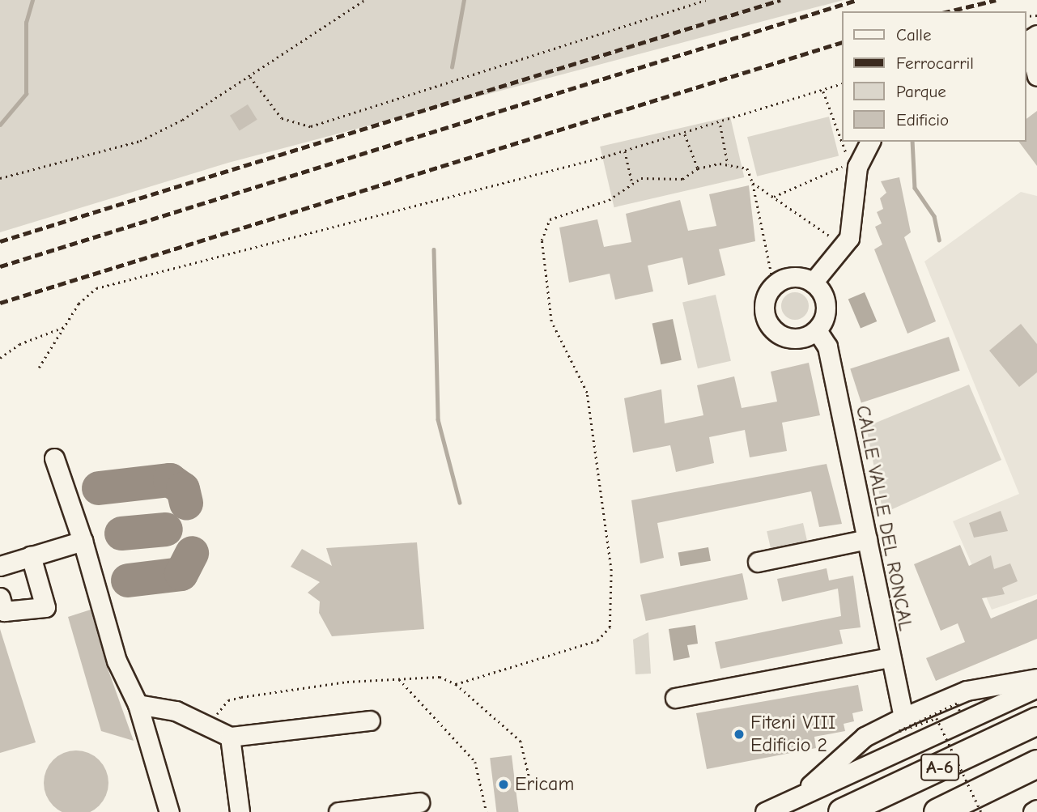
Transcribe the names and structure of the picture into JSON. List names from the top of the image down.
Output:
{
  "streets": {
    "highway": ["A-6"],
    "street": ["CALLE VALLE DEL RONCAL"]
  },
  "places": ["Fiteni VIII Edificio 2", "Ericam"],
  "legend": [
    "Calle",
    "Ferrocarril",
    "Parque",
    "Edificio"
  ]
}
